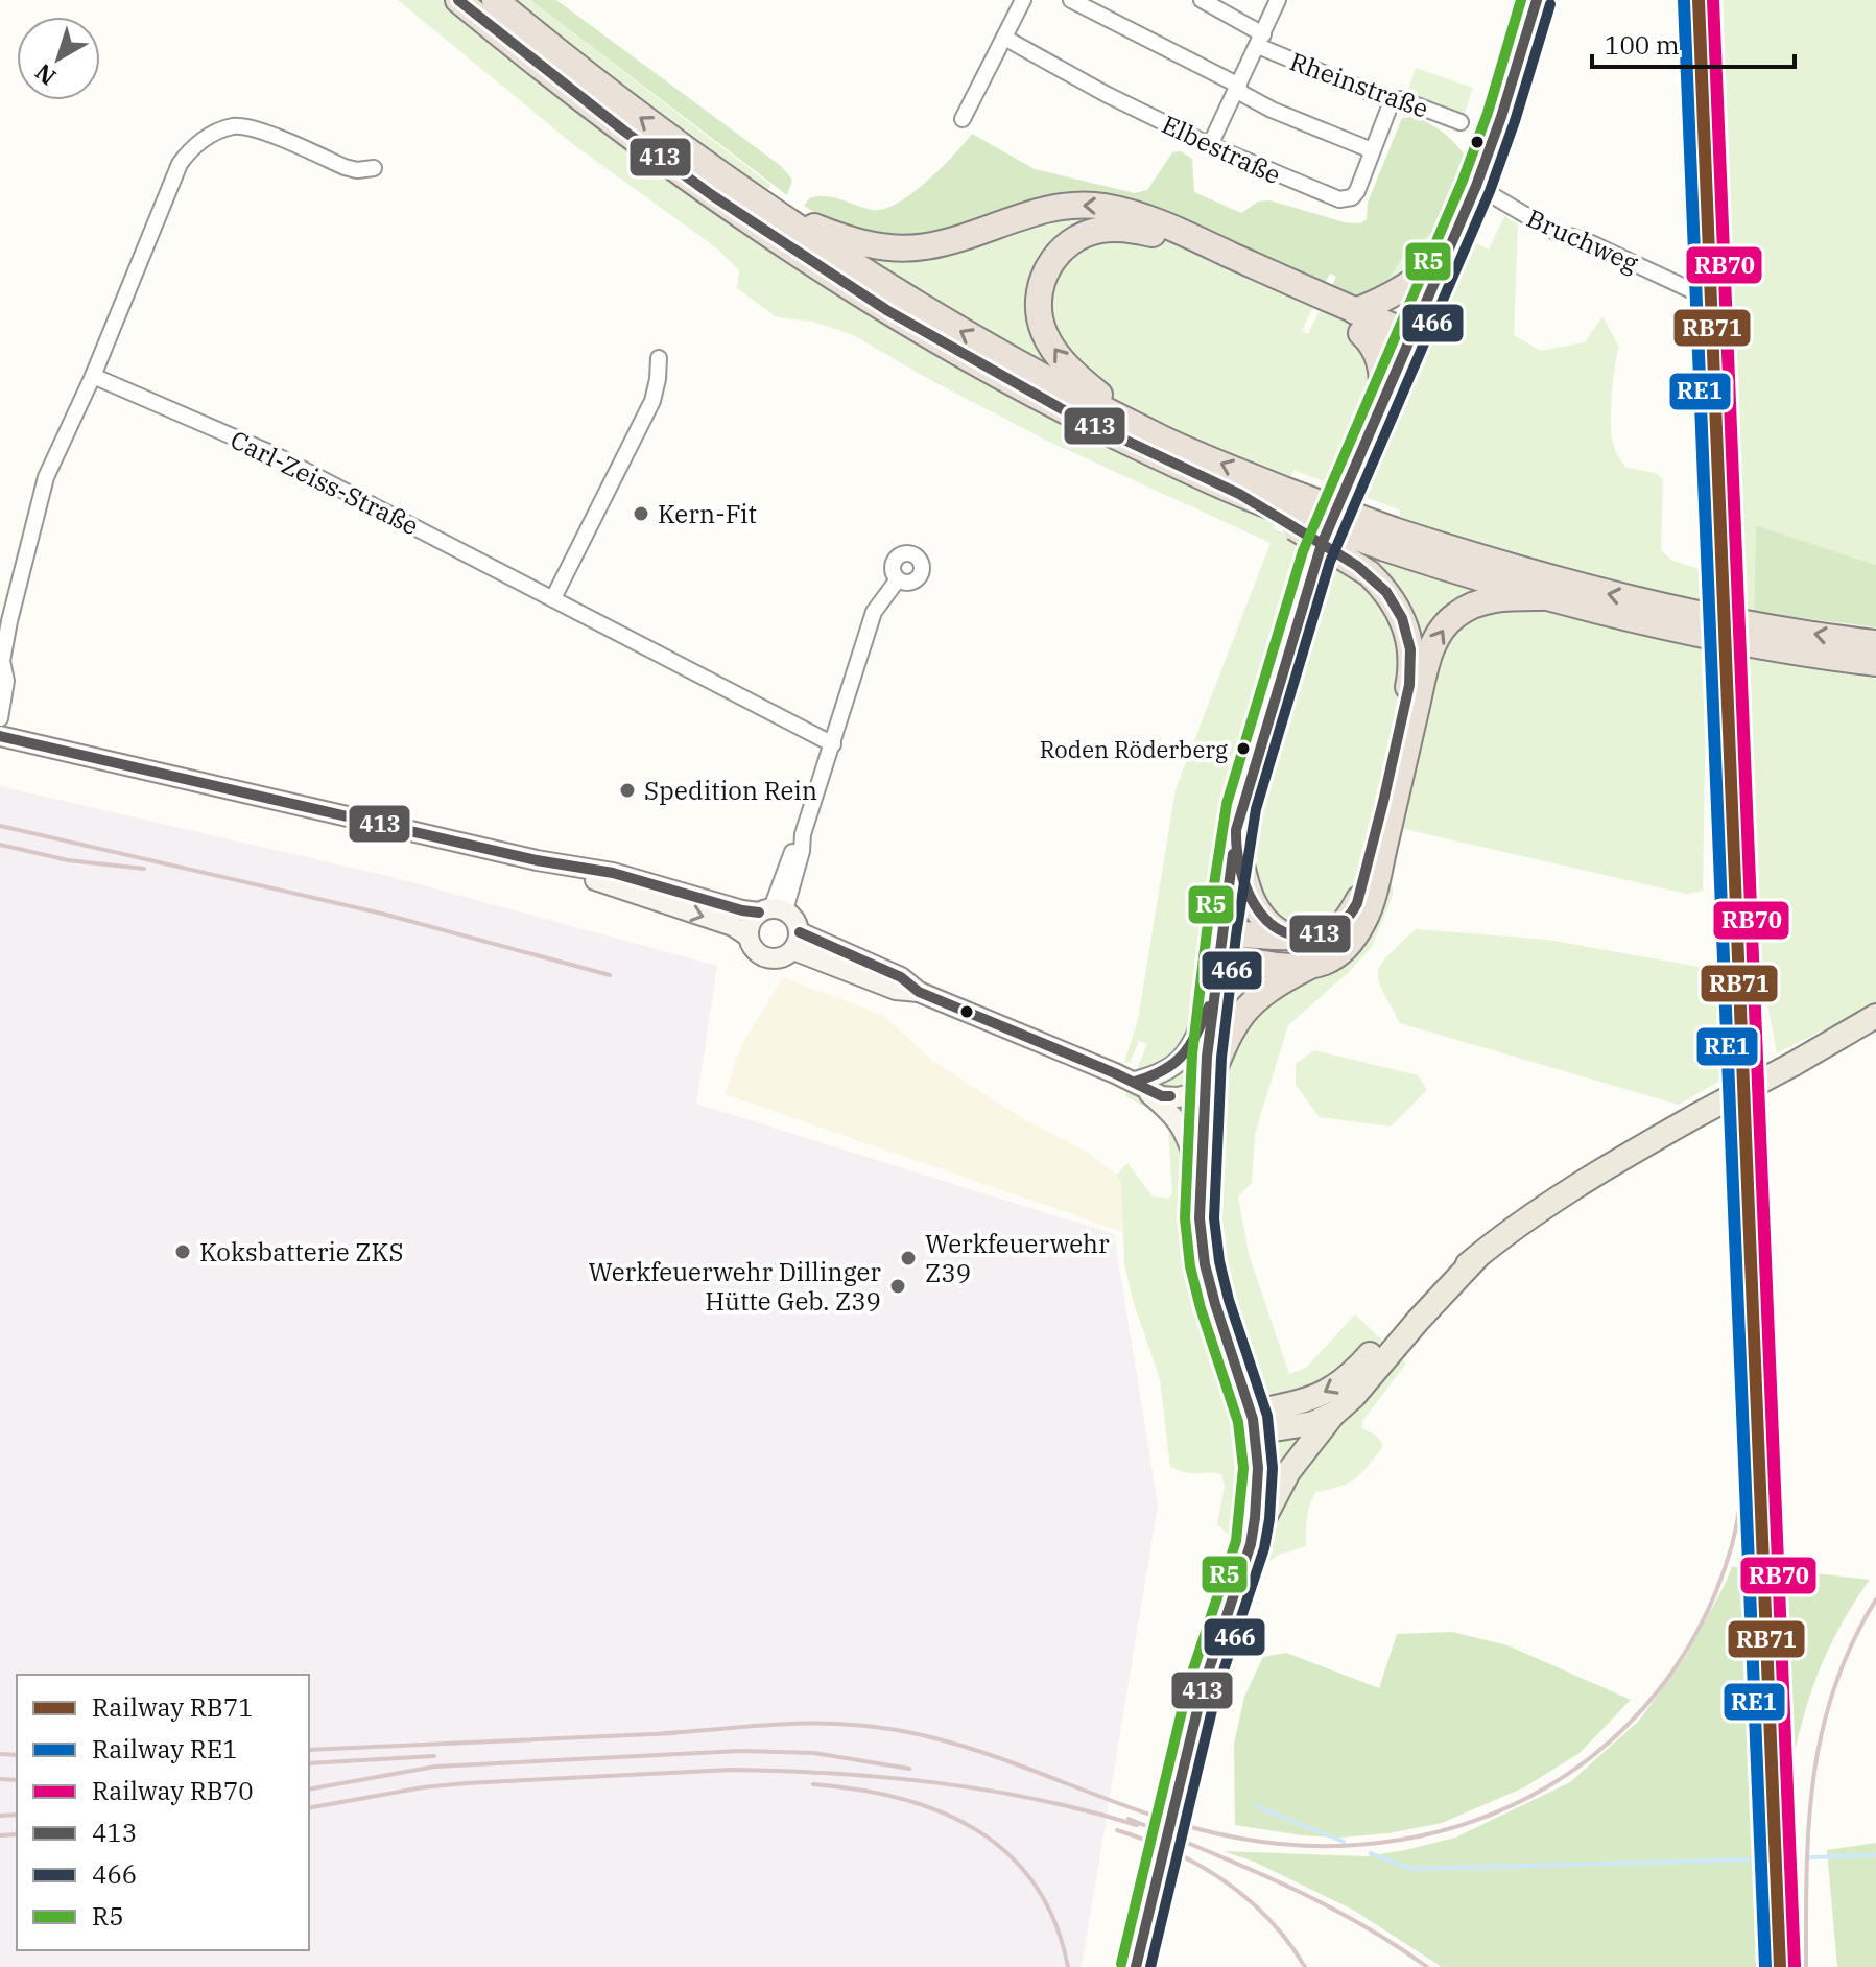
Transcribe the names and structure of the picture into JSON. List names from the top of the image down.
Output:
{
  "streets": {
    "street": [
      "Rheinstraße",
      "Elbestraße",
      "Bruchweg",
      "Carl-Zeiss-Straße"
    ]
  },
  "crossings": [
    ["Rheinstraße", "Elbestraße"]
  ],
  "places": [
    "Kern-Fit",
    "Roden Röderberg",
    "Spedition Rein",
    "Koksbatterie ZKS",
    "Werkfeuerwehr Z39",
    "Werkfeuerwehr Dillinger Hütte Geb. Z39"
  ],
  "lines": [
    "rail line RB71",
    "rail line RB70",
    "transit line 413",
    "transit line R5",
    "rail line RE1",
    "transit line 466"
  ],
  "legend": [
    "Railway RB71",
    "Railway RE1",
    "Railway RB70",
    "413",
    "466",
    "R5"
  ],
  "scale_bar": "100 m",
  "north": "bottom left"
}
